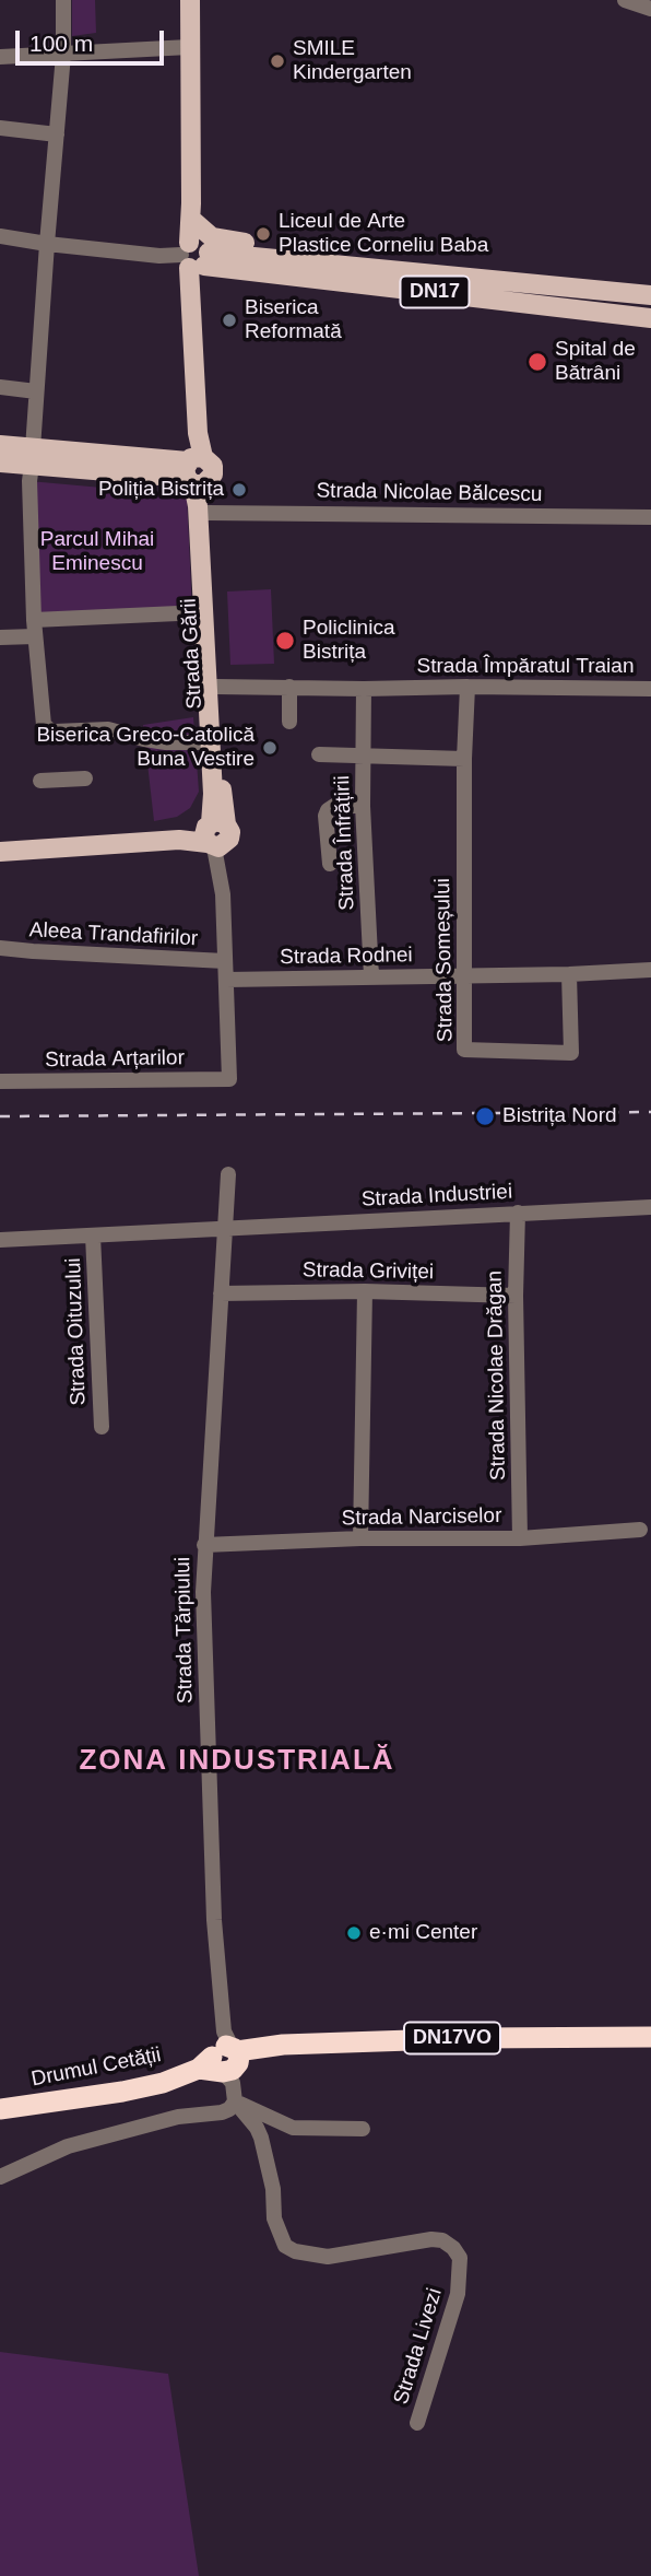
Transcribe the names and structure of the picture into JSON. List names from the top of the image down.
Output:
{
  "streets": {
    "highway": ["DN17VO", "Drumul Cetății"],
    "main road": ["DN17", "Strada Gării"],
    "street": [
      "Strada Nicolae Bălcescu",
      "Strada Împăratul Traian",
      "Strada Înfrățirii",
      "Aleea Trandafirilor",
      "Strada Rodnei",
      "Strada Someșului",
      "Strada Arțarilor",
      "Strada Industriei",
      "Strada Griviței",
      "Strada Oituzului",
      "Strada Nicolae Drăgan",
      "Strada Narciselor",
      "Strada Tărpiului",
      "Strada Livezi"
    ]
  },
  "crossings": [
    ["DN17", "Strada Gării"],
    ["Strada Nicolae Bălcescu", "Strada Gării"],
    ["Strada Gării", "Strada Împăratul Traian"],
    ["Strada Gării", "Aleea Trandafirilor"],
    ["Strada Gării", "Strada Rodnei"],
    ["Strada Gării", "Strada Arțarilor"],
    ["Strada Împăratul Traian", "Strada Înfrățirii"],
    ["Strada Împăratul Traian", "Strada Someșului"],
    ["Strada Înfrățirii", "Strada Rodnei"],
    ["Strada Înfrățirii", "Strada Someșului"],
    ["Strada Rodnei", "Strada Someșului"],
    ["Strada Industriei", "Strada Oituzului"],
    ["Strada Industriei", "Strada Nicolae Drăgan"],
    ["Strada Industriei", "Strada Tărpiului"],
    ["Strada Griviței", "Strada Nicolae Drăgan"],
    ["Strada Griviței", "Strada Tărpiului"],
    ["Strada Nicolae Drăgan", "Strada Narciselor"],
    ["Strada Narciselor", "Strada Tărpiului"],
    ["Strada Tărpiului", "Drumul Cetății"],
    ["Strada Tărpiului", "Strada Livezi"],
    ["Drumul Cetății", "Strada Livezi"]
  ],
  "districts": ["ZONA INDUSTRIALĂ"],
  "parks": ["Parcul Mihai Eminescu"],
  "places": [
    "SMILE Kindergarten",
    "Liceul de Arte Plastice Corneliu Baba",
    "Biserica Reformată",
    "Spital de Bătrâni",
    "Poliția Bistrița",
    "Policlinica Bistrița",
    "Biserica Greco-Catolică Buna Vestire",
    "Bistrița Nord",
    "e·mi Center"
  ],
  "scale_bar": "100 m"
}
